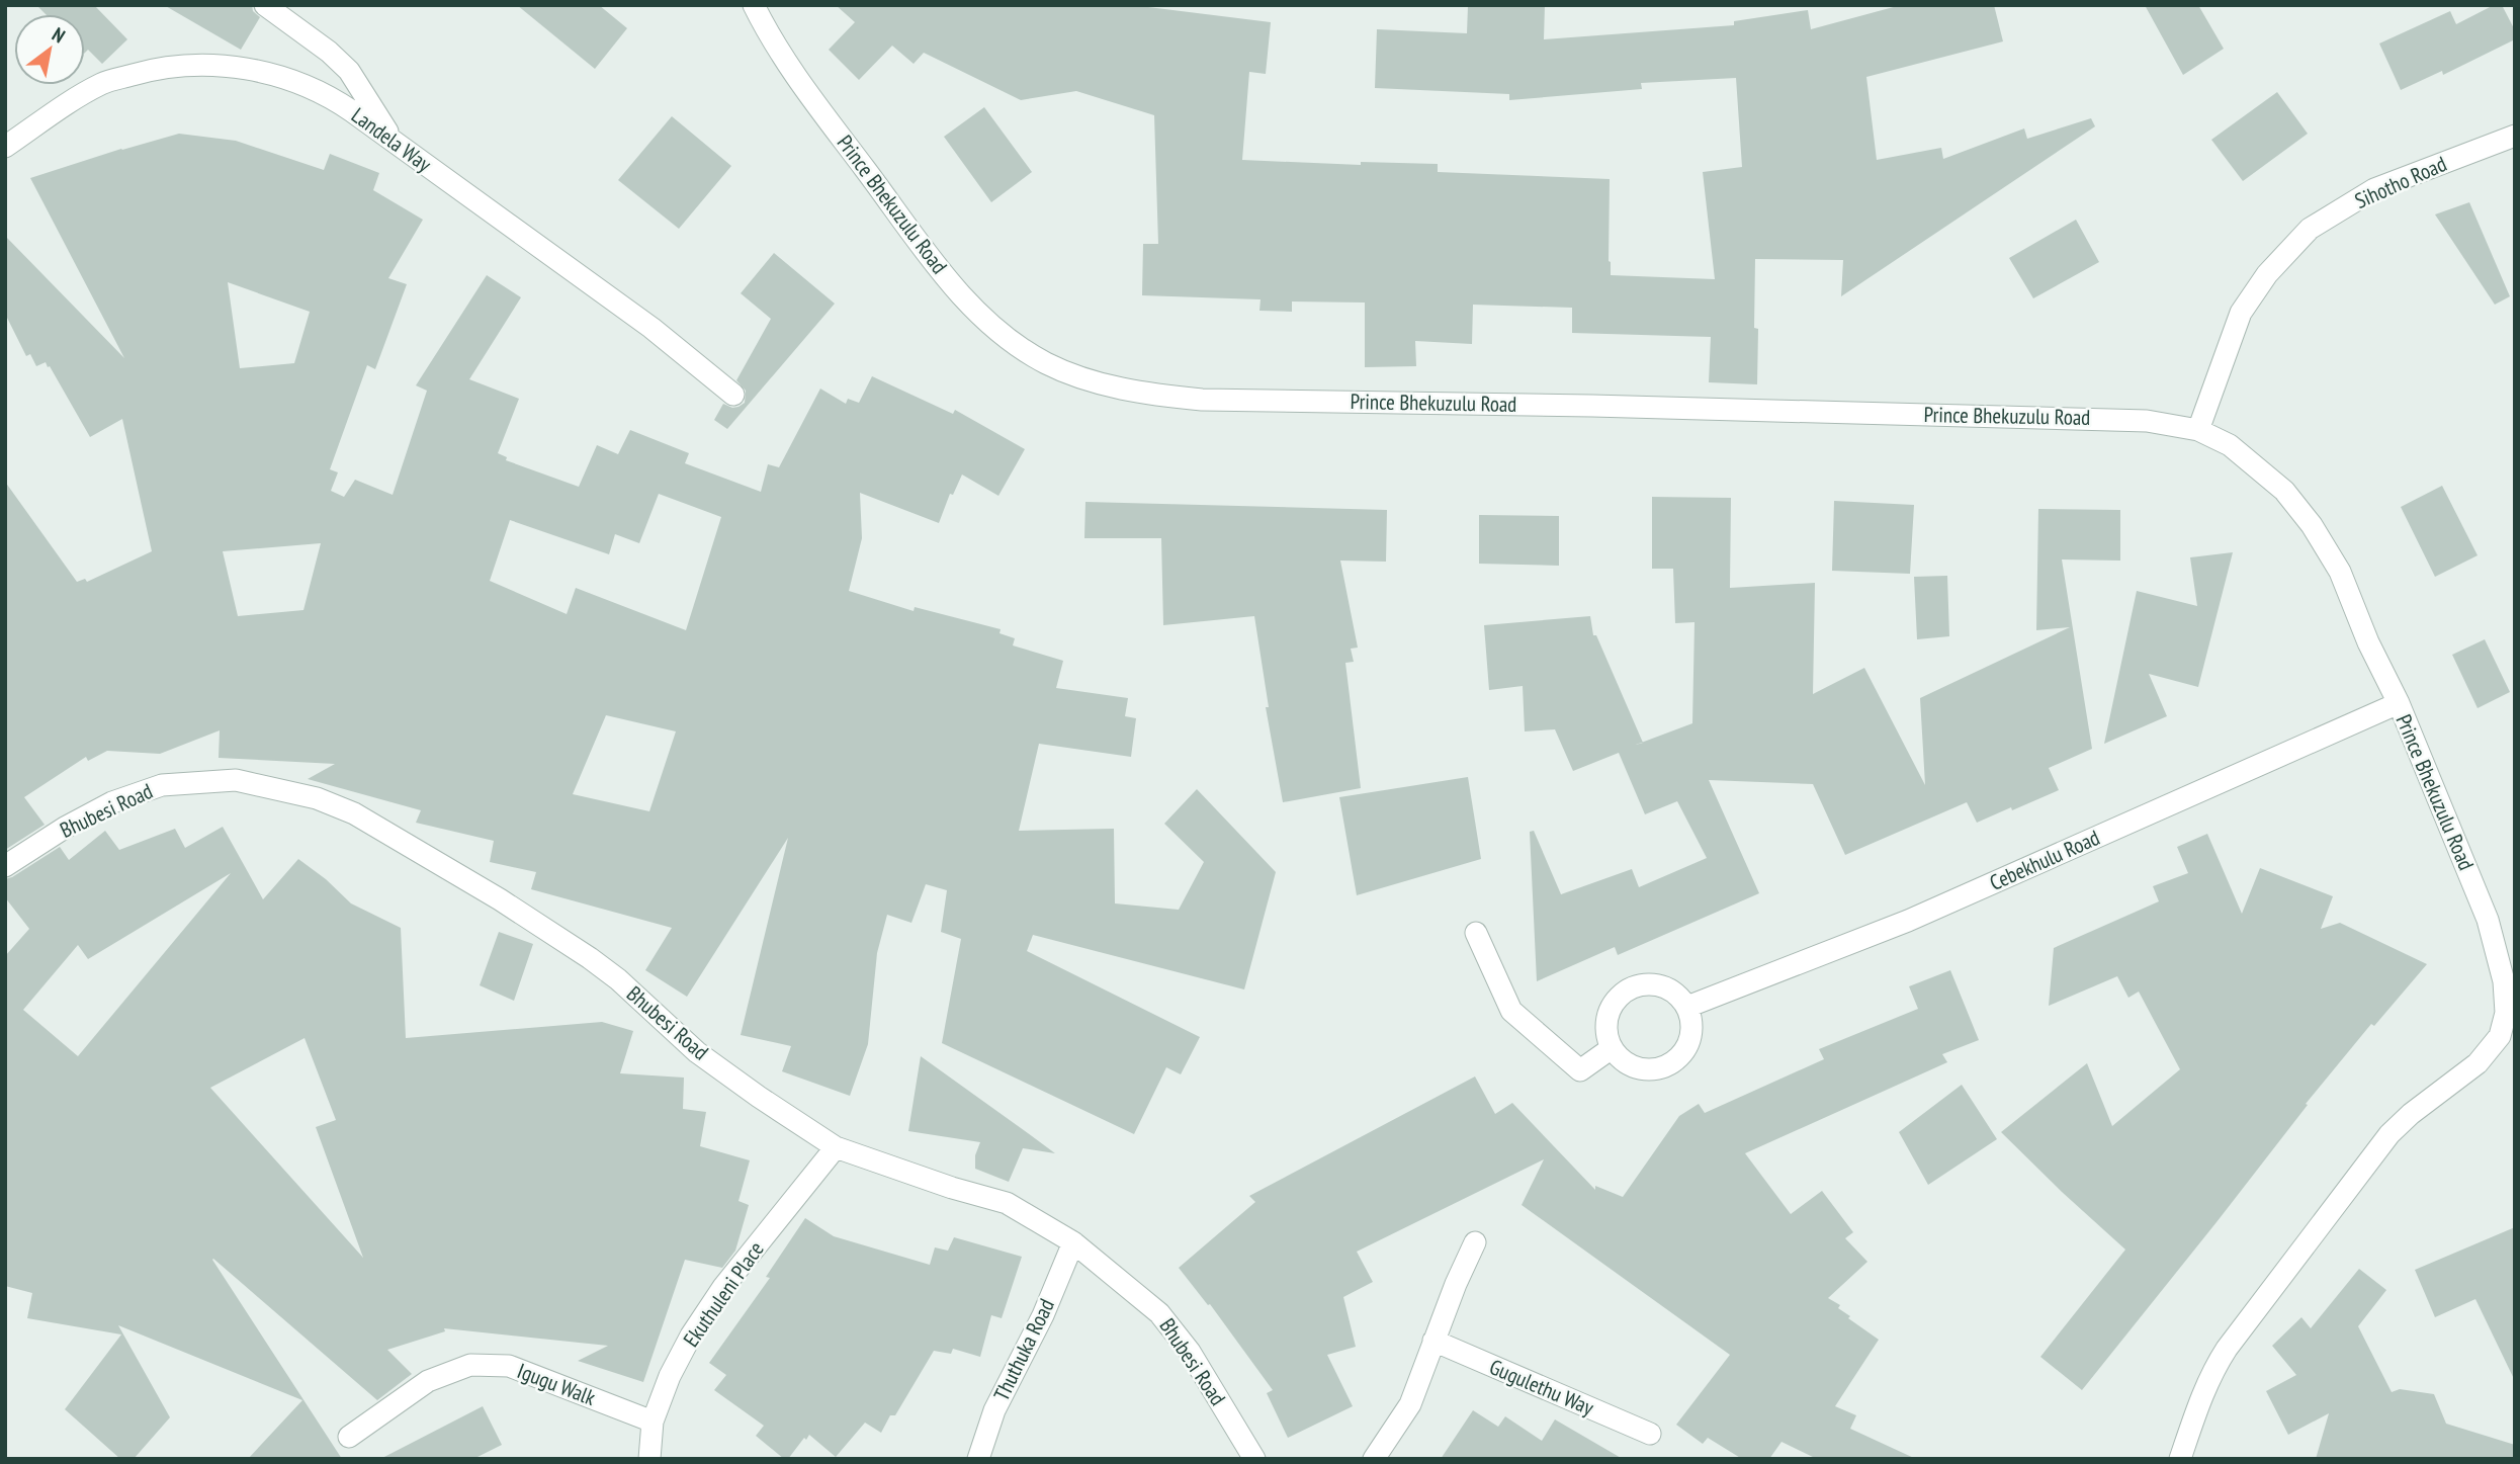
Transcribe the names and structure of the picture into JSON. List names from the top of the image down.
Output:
{
  "streets": {
    "street": [
      "Landela Way",
      "Sihotho Road",
      "Prince Bhekuzulu Road",
      "Bhubesi Road",
      "Cebekhulu Road",
      "Ekuthuleni Place",
      "Thuthuka Road",
      "Igugu Walk",
      "Gugulethu Way"
    ]
  },
  "crossings": [
    ["Sihotho Road", "Prince Bhekuzulu Road"],
    ["Prince Bhekuzulu Road", "Cebekhulu Road"],
    ["Bhubesi Road", "Ekuthuleni Place"],
    ["Bhubesi Road", "Thuthuka Road"],
    ["Ekuthuleni Place", "Igugu Walk"]
  ],
  "north": "top right"
}
